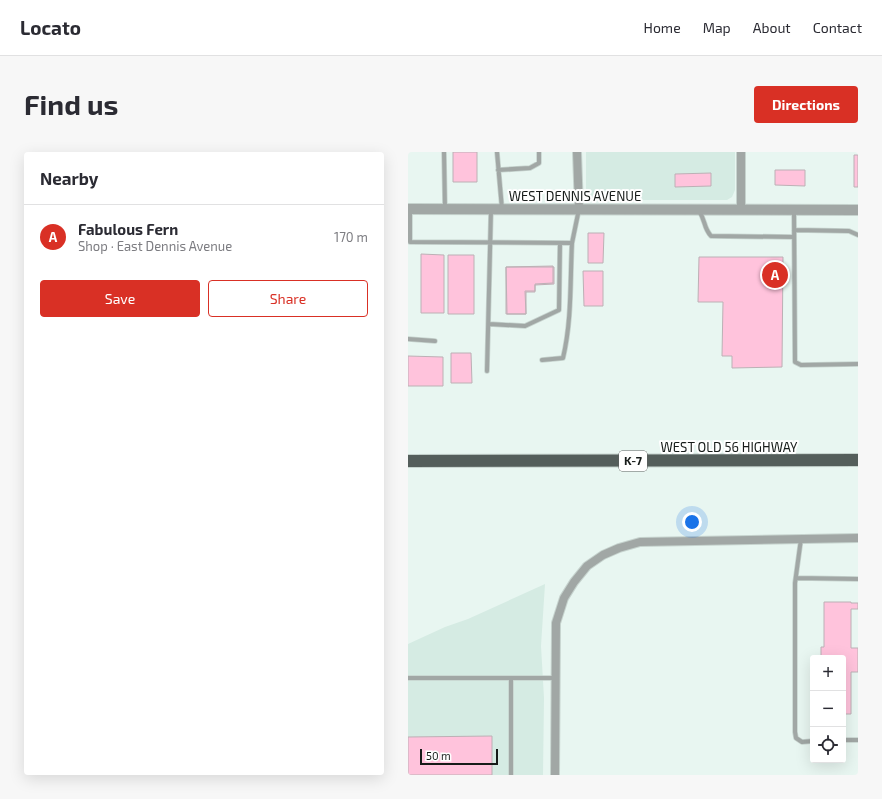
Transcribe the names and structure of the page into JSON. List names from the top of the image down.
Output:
{
  "streets": {
    "highway": ["WEST OLD 56 HIGHWAY", "K-7"],
    "street": ["WEST DENNIS AVENUE"]
  },
  "scale_bar": "50 m",
  "page": {
    "header": "Locato",
    "nav": [
      "Home",
      "Map",
      "About",
      "Contact"
    ],
    "buttons": [
      "Directions",
      ["Save", "Share"]
    ],
    "title": "Find us",
    "heading": "Nearby",
    "list": [
      {
        "mark": "A",
        "name": "Fabulous Fern",
        "note": "Shop · East Dennis Avenue",
        "value": "170 m"
      }
    ],
    "pins": "A",
    "map_buttons": ["+", "−"],
    "scale": "50 m"
  }
}
